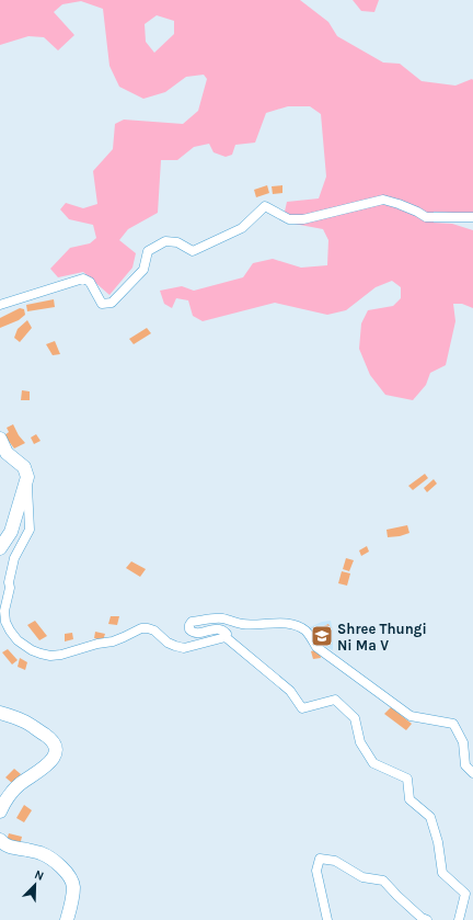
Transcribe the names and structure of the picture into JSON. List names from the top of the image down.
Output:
{
  "places": {
    "school or university": ["Shree Thungi Ni Ma V"]
  },
  "north": "top right"
}
